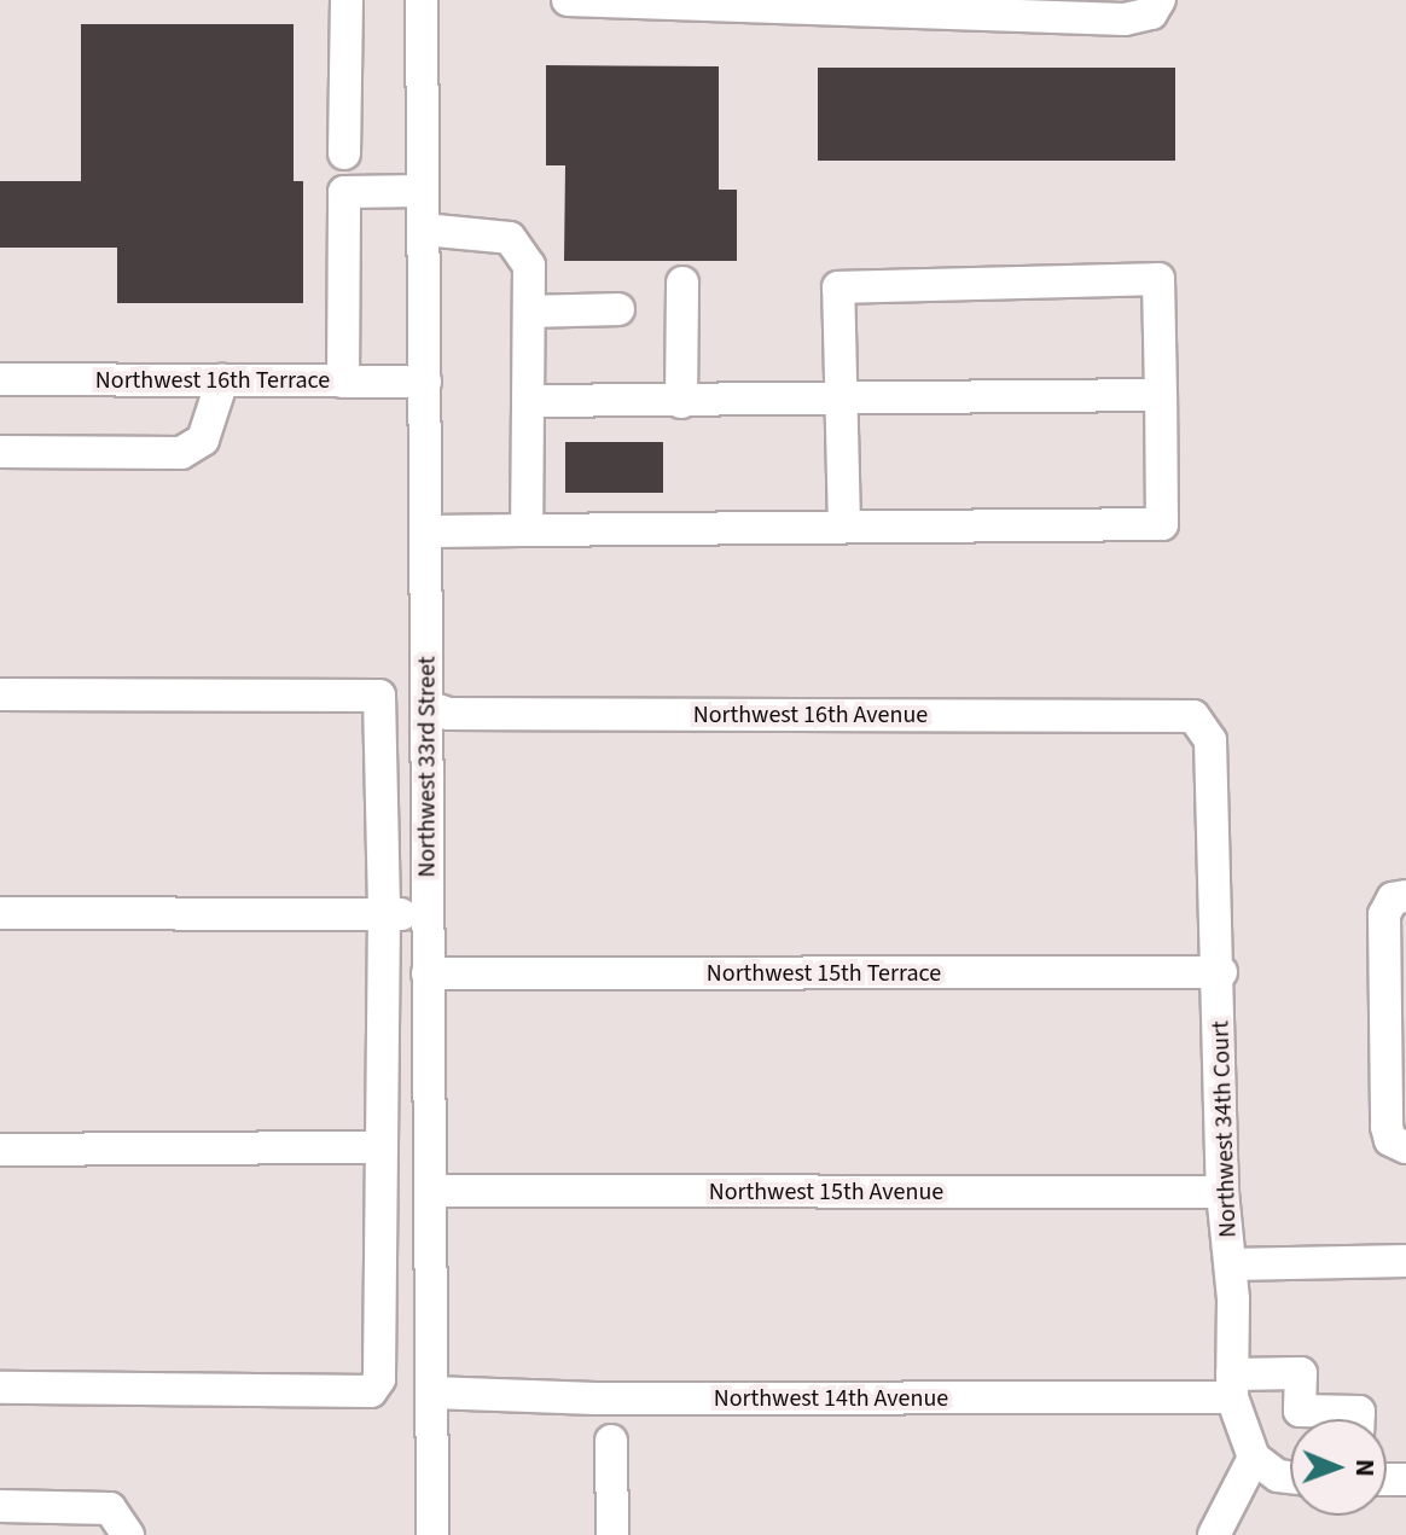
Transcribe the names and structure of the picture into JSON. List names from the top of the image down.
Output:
{
  "streets": {
    "street": [
      "Northwest 16th Terrace",
      "Northwest 16th Avenue",
      "Northwest 33rd Street",
      "Northwest 15th Terrace",
      "Northwest 34th Court",
      "Northwest 15th Avenue",
      "Northwest 14th Avenue"
    ]
  },
  "crossings": [
    ["Northwest 16th Terrace", "Northwest 33rd Street"],
    ["Northwest 16th Avenue", "Northwest 33rd Street"],
    ["Northwest 16th Avenue", "Northwest 34th Court"],
    ["Northwest 33rd Street", "Northwest 15th Terrace"],
    ["Northwest 33rd Street", "Northwest 15th Avenue"],
    ["Northwest 33rd Street", "Northwest 14th Avenue"],
    ["Northwest 15th Terrace", "Northwest 34th Court"],
    ["Northwest 34th Court", "Northwest 15th Avenue"],
    ["Northwest 34th Court", "Northwest 14th Avenue"]
  ],
  "north": "right"
}
